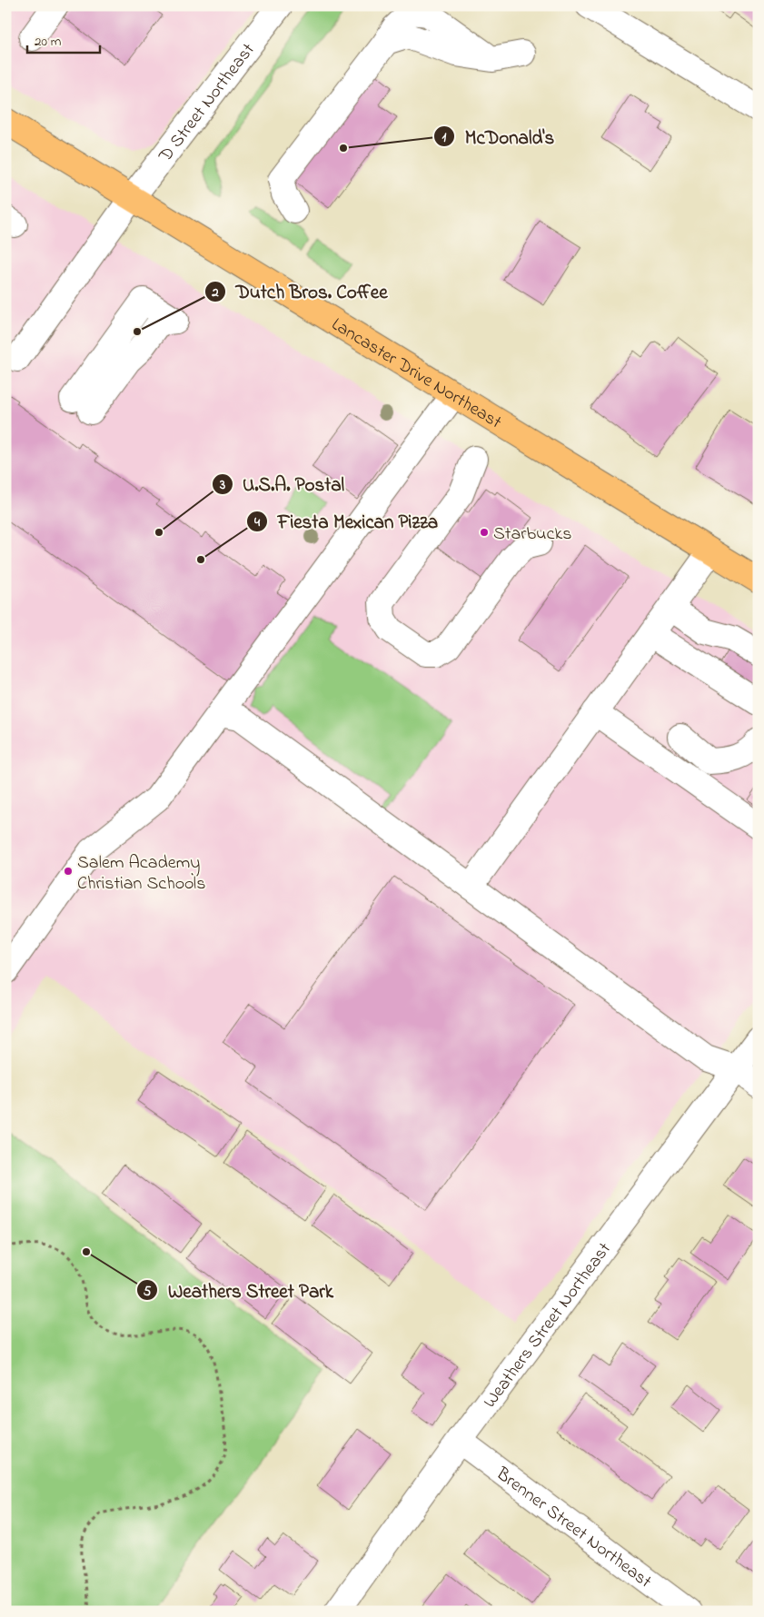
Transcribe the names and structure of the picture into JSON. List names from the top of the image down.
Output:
{
  "streets": {
    "main road": ["Lancaster Drive Northeast"],
    "street": ["D Street Northeast", "Weathers Street Northeast", "Brenner Street Northeast"]
  },
  "crossings": [
    ["D Street Northeast", "Lancaster Drive Northeast"],
    ["Weathers Street Northeast", "Brenner Street Northeast"]
  ],
  "places": [
    "McDonald's",
    "Dutch Bros. Coffee",
    "U.S.A. Postal",
    "Starbucks",
    "Fiesta Mexican Pizza",
    "Salem Academy Christian Schools",
    "Weathers Street Park"
  ],
  "scale_bar": "20 m"
}
